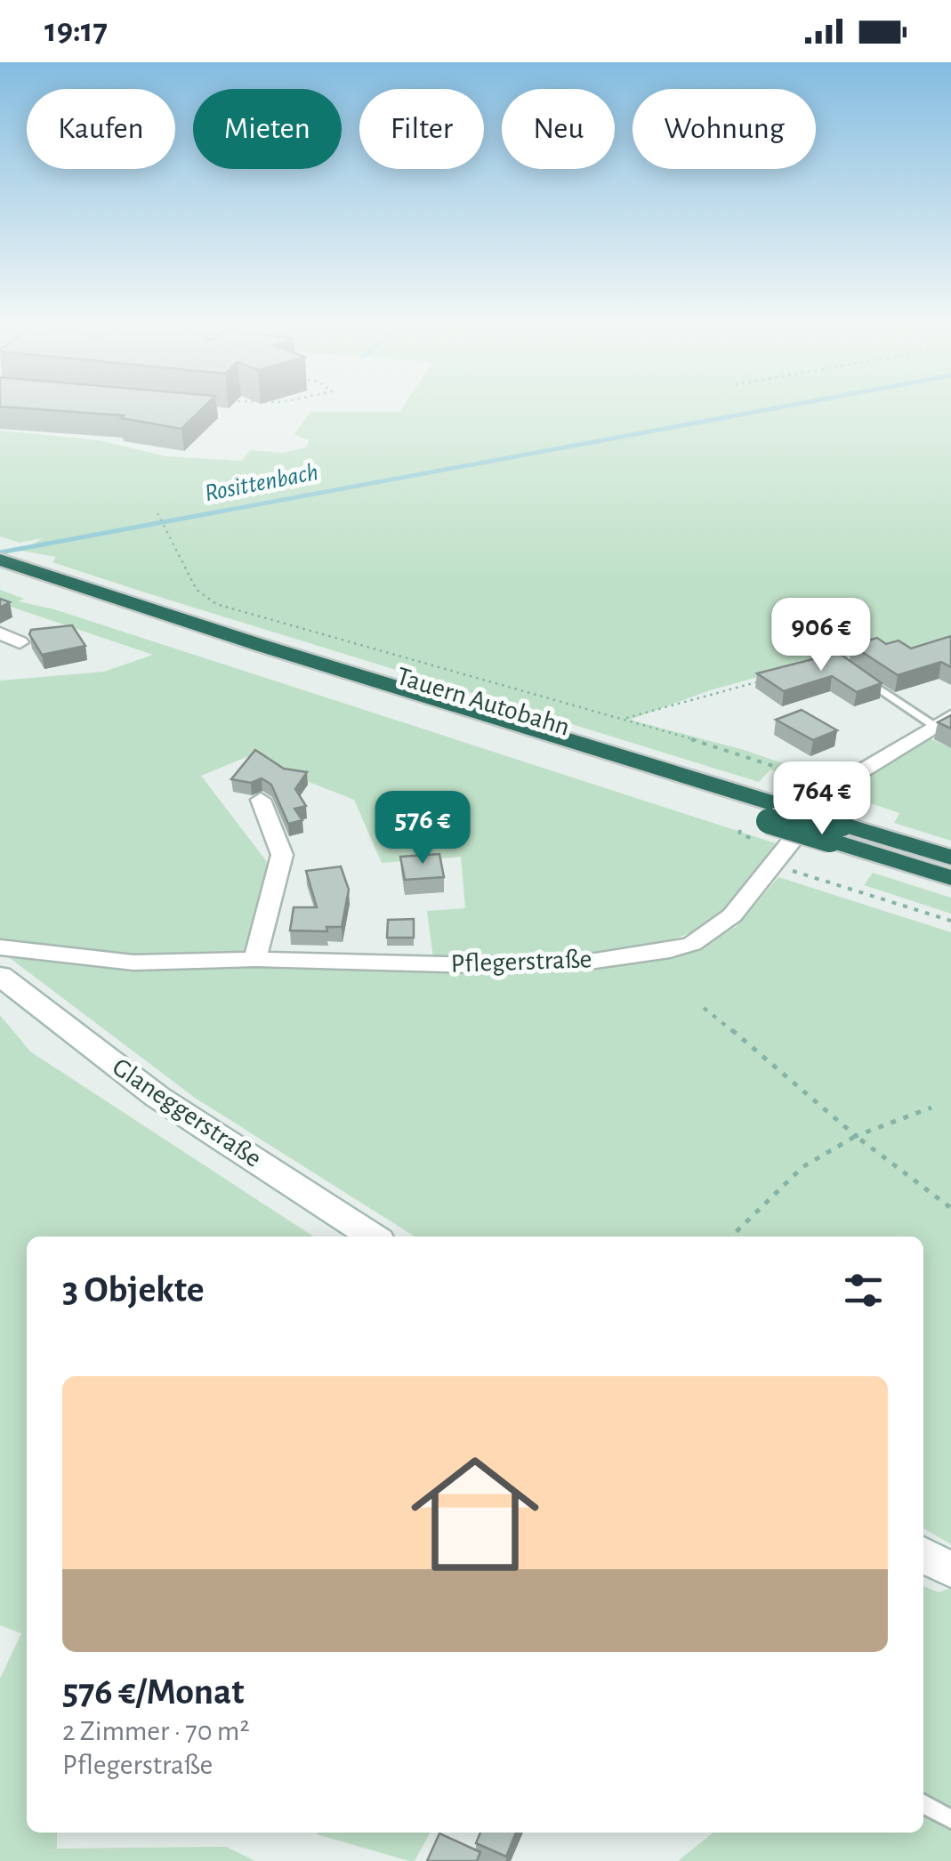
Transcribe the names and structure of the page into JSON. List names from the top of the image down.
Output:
{
  "streets": {
    "highway": ["Tauern Autobahn"],
    "street": ["Pflegerstraße", "Glaneggerstraße"]
  },
  "water": ["Rosittenbach"],
  "page": {
    "status": "19:17",
    "chip": [
      "Kaufen",
      "Mieten",
      "Filter",
      "Neu",
      "Wohnung"
    ],
    "price": ["906 €", "764 €", "576 €"],
    "heading": "3 Objekte",
    "list": [
      {
        "name": "576 €/Monat",
        "note": "2 Zimmer · 70 m² · Pflegerstraße"
      }
    ]
  }
}
